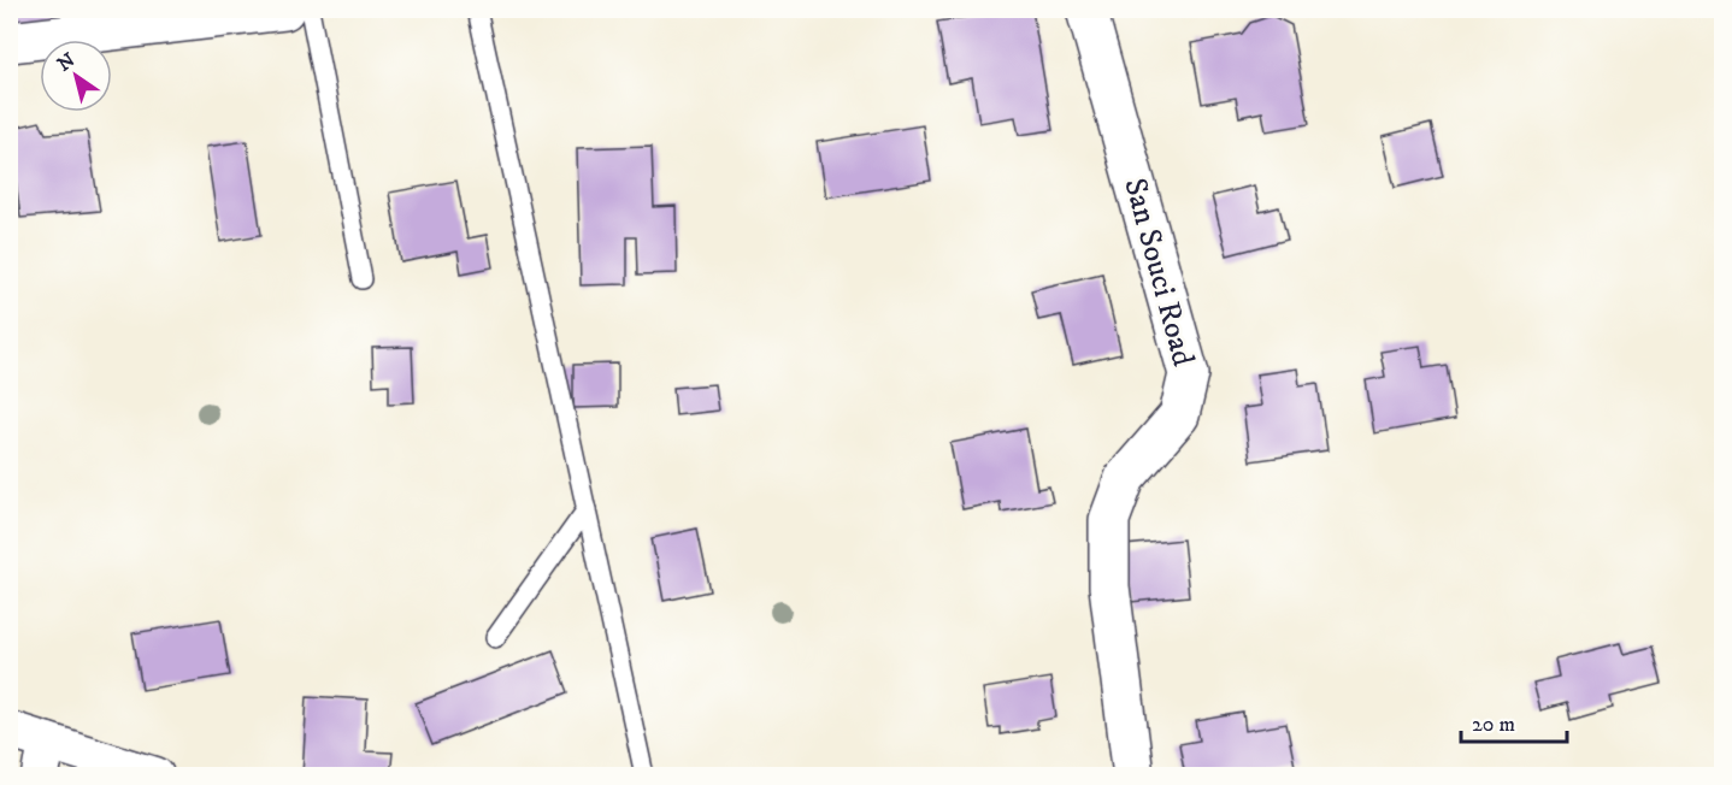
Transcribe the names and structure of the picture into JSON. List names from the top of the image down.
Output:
{
  "streets": {
    "main road": ["San Souci Road"]
  },
  "scale_bar": "20 m",
  "north": "top left"
}
